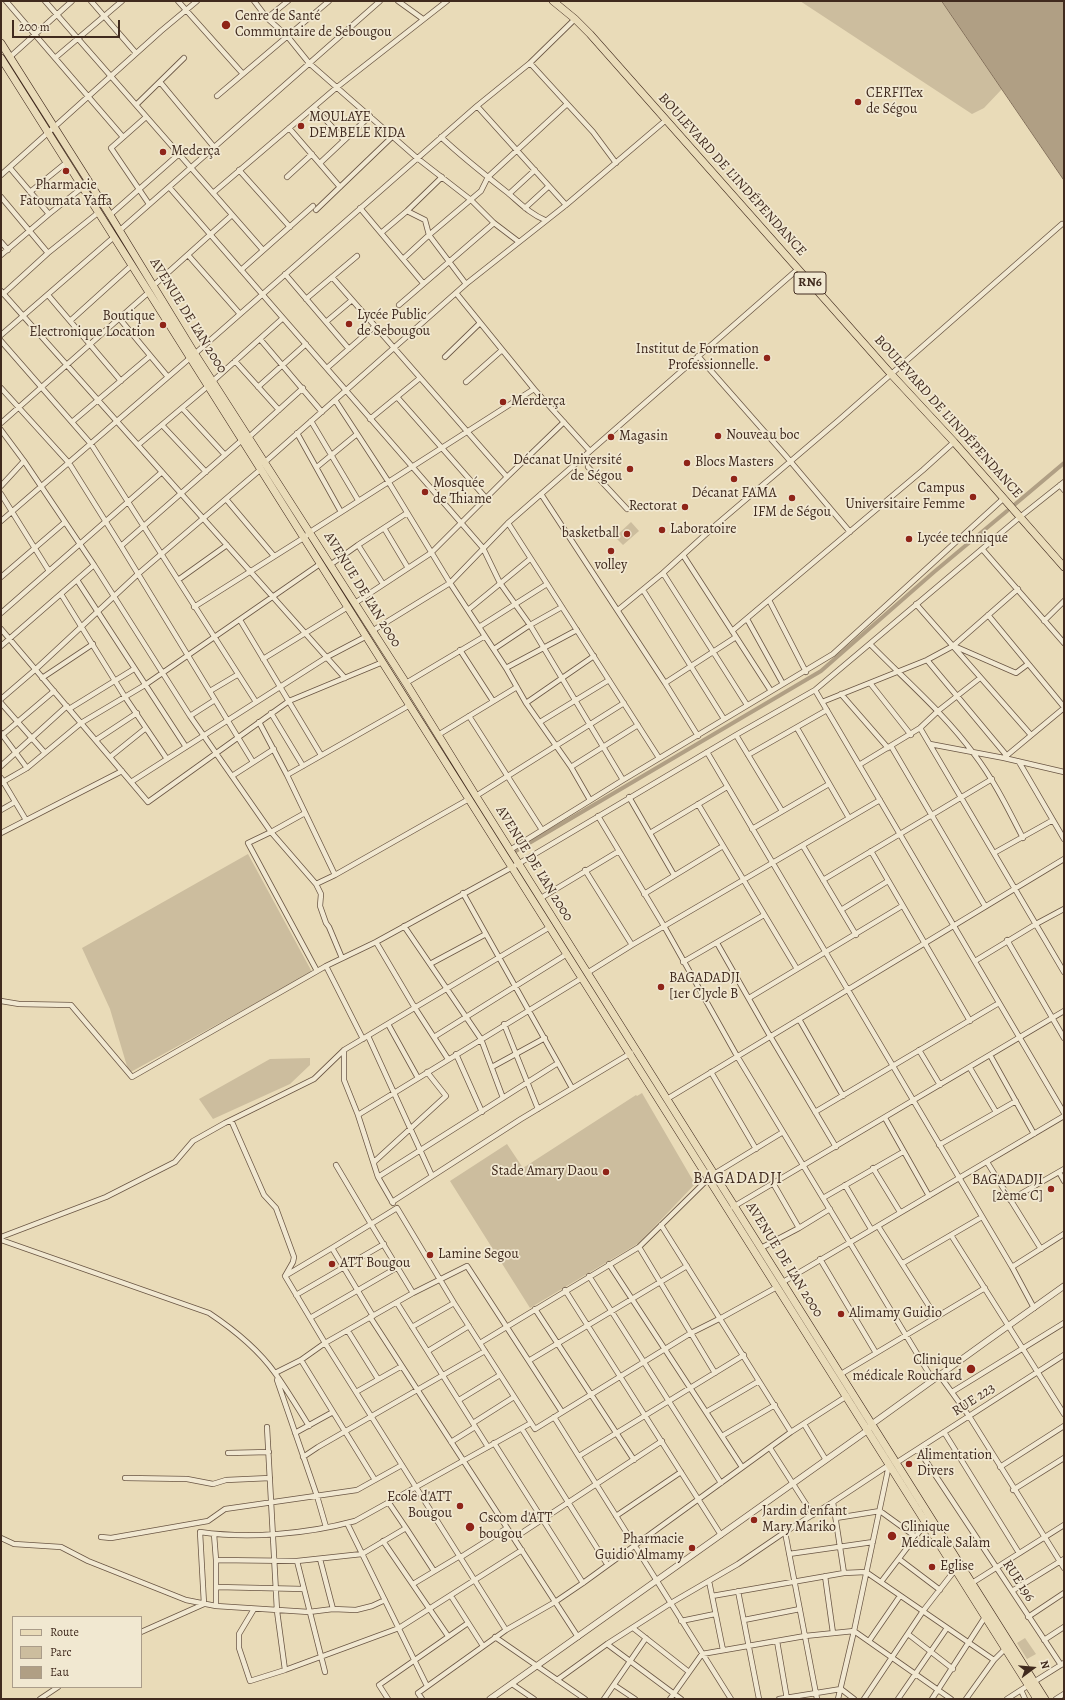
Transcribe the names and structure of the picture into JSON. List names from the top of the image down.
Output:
{
  "streets": {
    "main road": ["BOULEVARD DE L'INDÉPENDANCE", "RN6", "AVENUE DE L'AN 2000"],
    "street": ["RUE 223", "RUE 196"]
  },
  "crossings": [
    ["AVENUE DE L'AN 2000", "RUE 223"],
    ["RUE 223", "RUE 196"]
  ],
  "districts": ["BAGADADJI"],
  "places": [
    "Cenre de Santé Communtaire de Sebougou",
    "CERFITex de Ségou",
    "MOULAYE DEMBELE KIDA",
    "Mederça",
    "Pharmacie Fatoumata Yaffa",
    "Lycée Public de Sebougou",
    "Boutique Electronique Location",
    "Institut de Formation Professionnelle.",
    "Merderça",
    "Nouveau boc",
    "Magasin",
    "Blocs Masters",
    "Décanat Université de Ségou",
    "Décanat FAMA",
    "Mosquée de Thiame",
    "Campus Universitaire Femme",
    "IFM de Ségou",
    "Rectorat",
    "Laboratoire",
    "basketball",
    "Lycée technique",
    "volley",
    "BAGADADJI [1er C]ycle B",
    "Stade Amary Daou",
    "BAGADADJI [2ème C]",
    "Lamine Segou",
    "ATT Bougou",
    "Alimamy Guidio",
    "Clinique médicale Rouchard",
    "Alimentation Divers",
    "Ecole d'ATT Bougou",
    "Jardin d'enfant Mary Mariko",
    "Cscom d'ATT bougou",
    "Clinique Médicale Salam",
    "Pharmacie Guidio Almamy",
    "Eglise"
  ],
  "legend": ["Route", "Parc", "Eau"],
  "scale_bar": "200 m",
  "north": "right"
}
